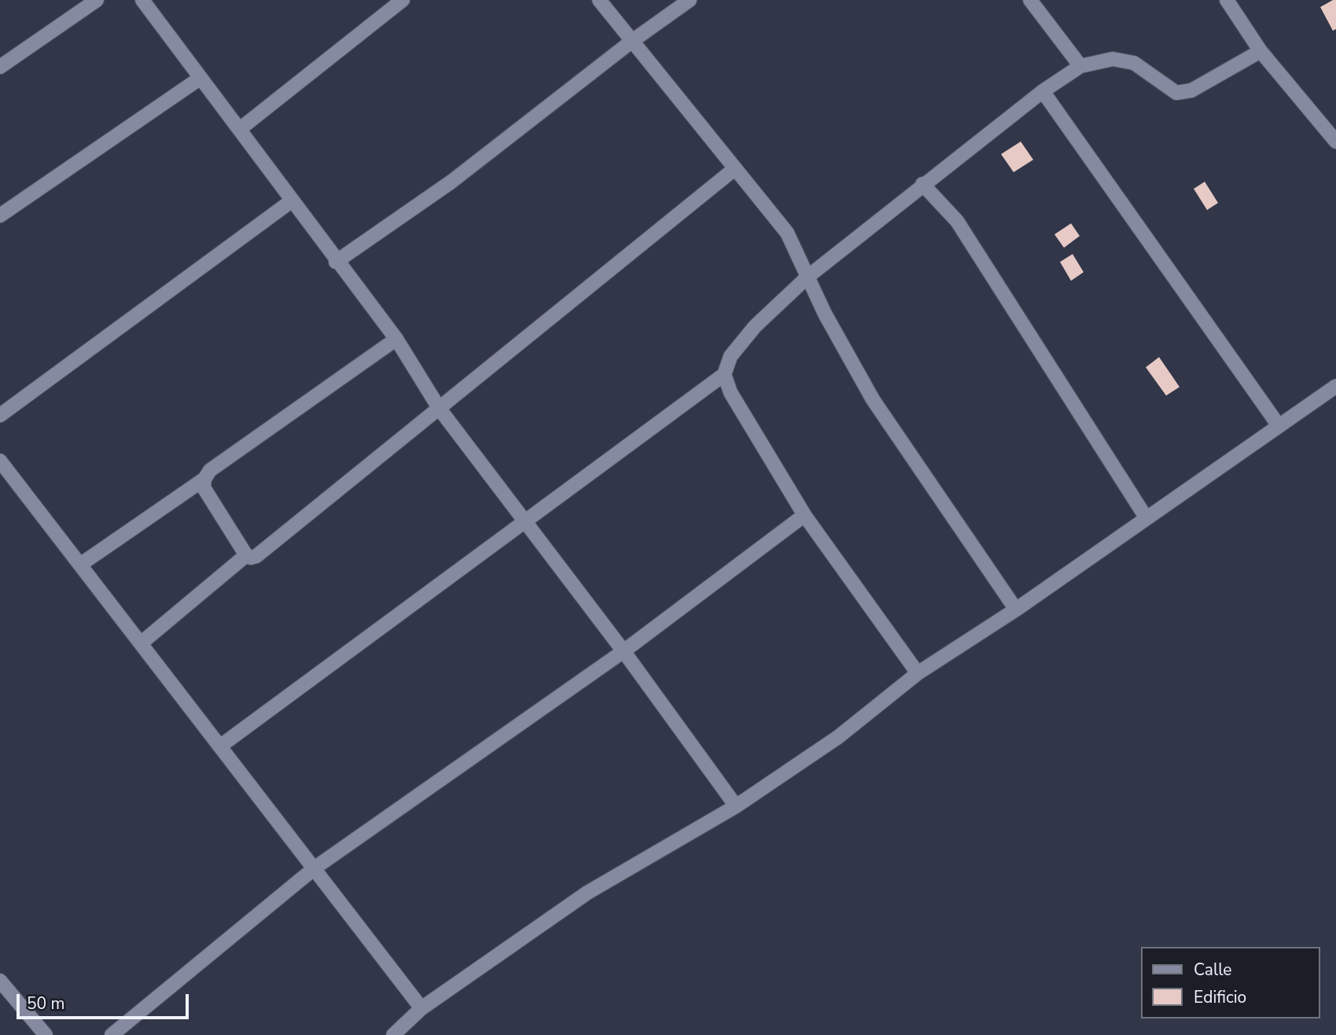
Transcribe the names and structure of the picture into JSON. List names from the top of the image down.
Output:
{
  "legend": ["Calle", "Edificio"],
  "scale_bar": "50 m"
}
